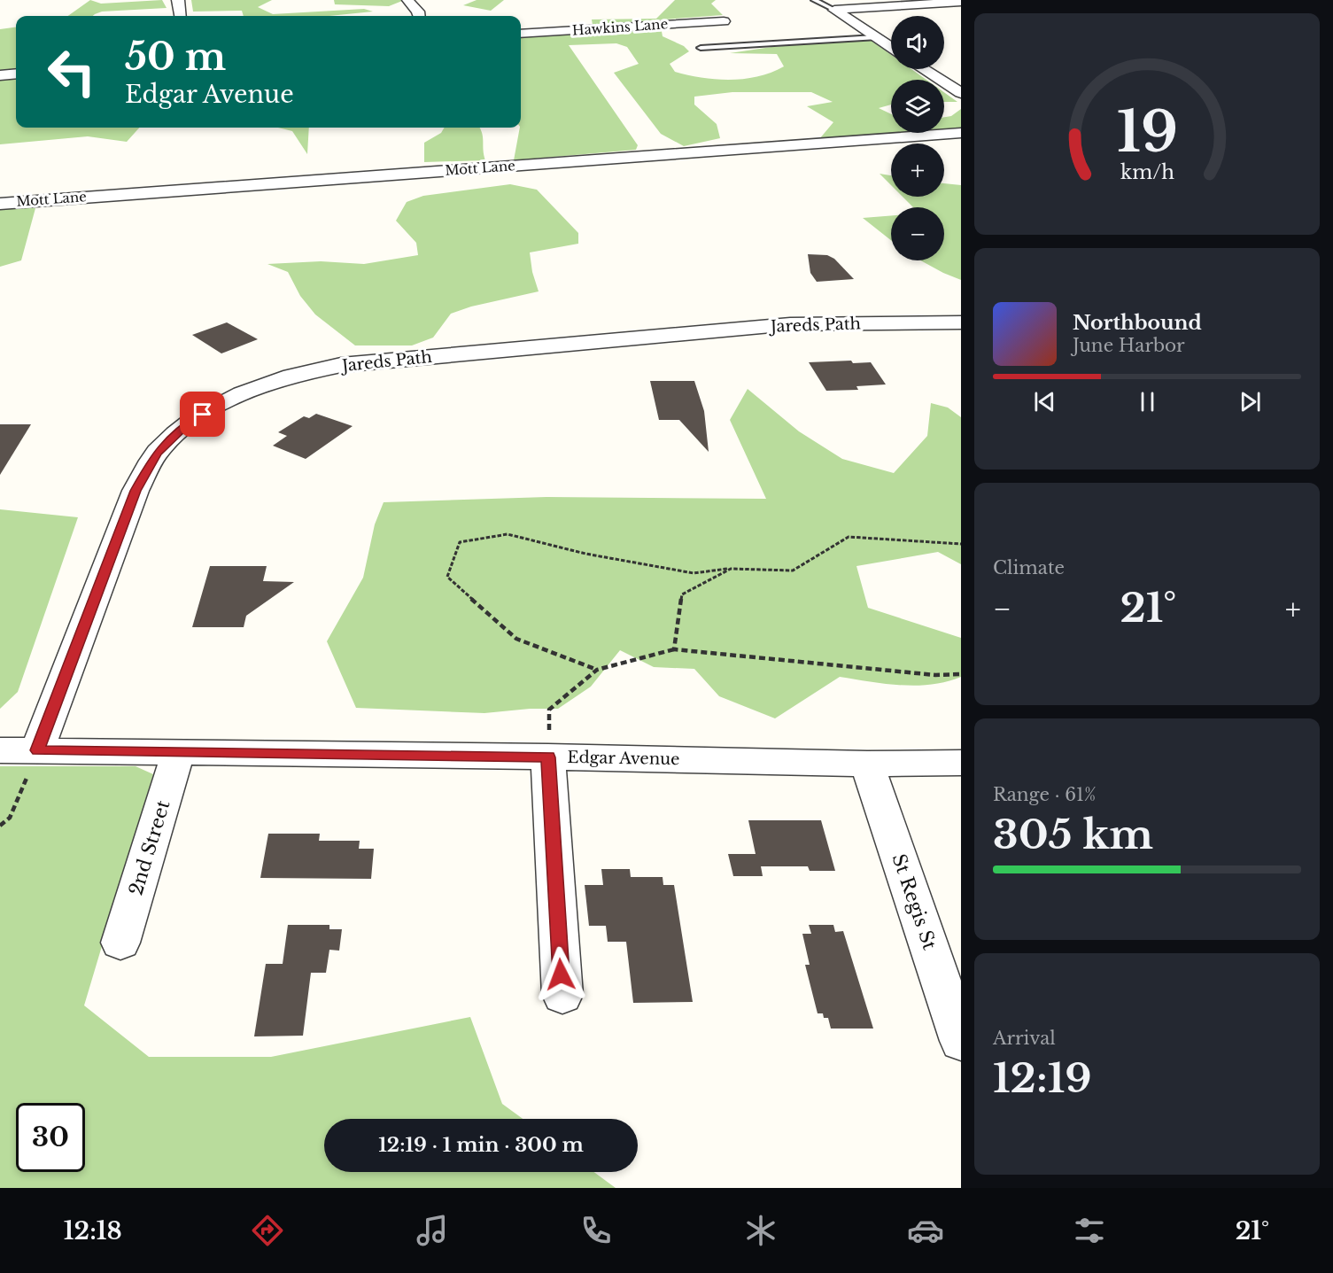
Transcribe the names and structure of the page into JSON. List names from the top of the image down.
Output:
{
  "streets": {
    "street": [
      "Hawkins Lane",
      "Mott Lane",
      "Jareds Path",
      "Edgar Avenue",
      "2nd Street",
      "St Regis St"
    ]
  },
  "crossings": [
    ["Jareds Path", "Edgar Avenue"],
    ["Edgar Avenue", "2nd Street"],
    ["Edgar Avenue", "St Regis St"]
  ],
  "page": {
    "map_buttons": ["+", "−"],
    "turn": ["50 m", "Edgar Avenue"],
    "song": ["Northbound", "June Harbor"],
    "tile": [
      "Climate",
      ["Range · 61%", "305 km"],
      ["Arrival", "12:19"]
    ],
    "heat": ["−", "21°", "+"],
    "limit": "30",
    "trip": "12:19 · 1 min · 300 m",
    "tabs": ["12:18", "21°"],
    "gauge": ["19", "km/h"]
  }
}
